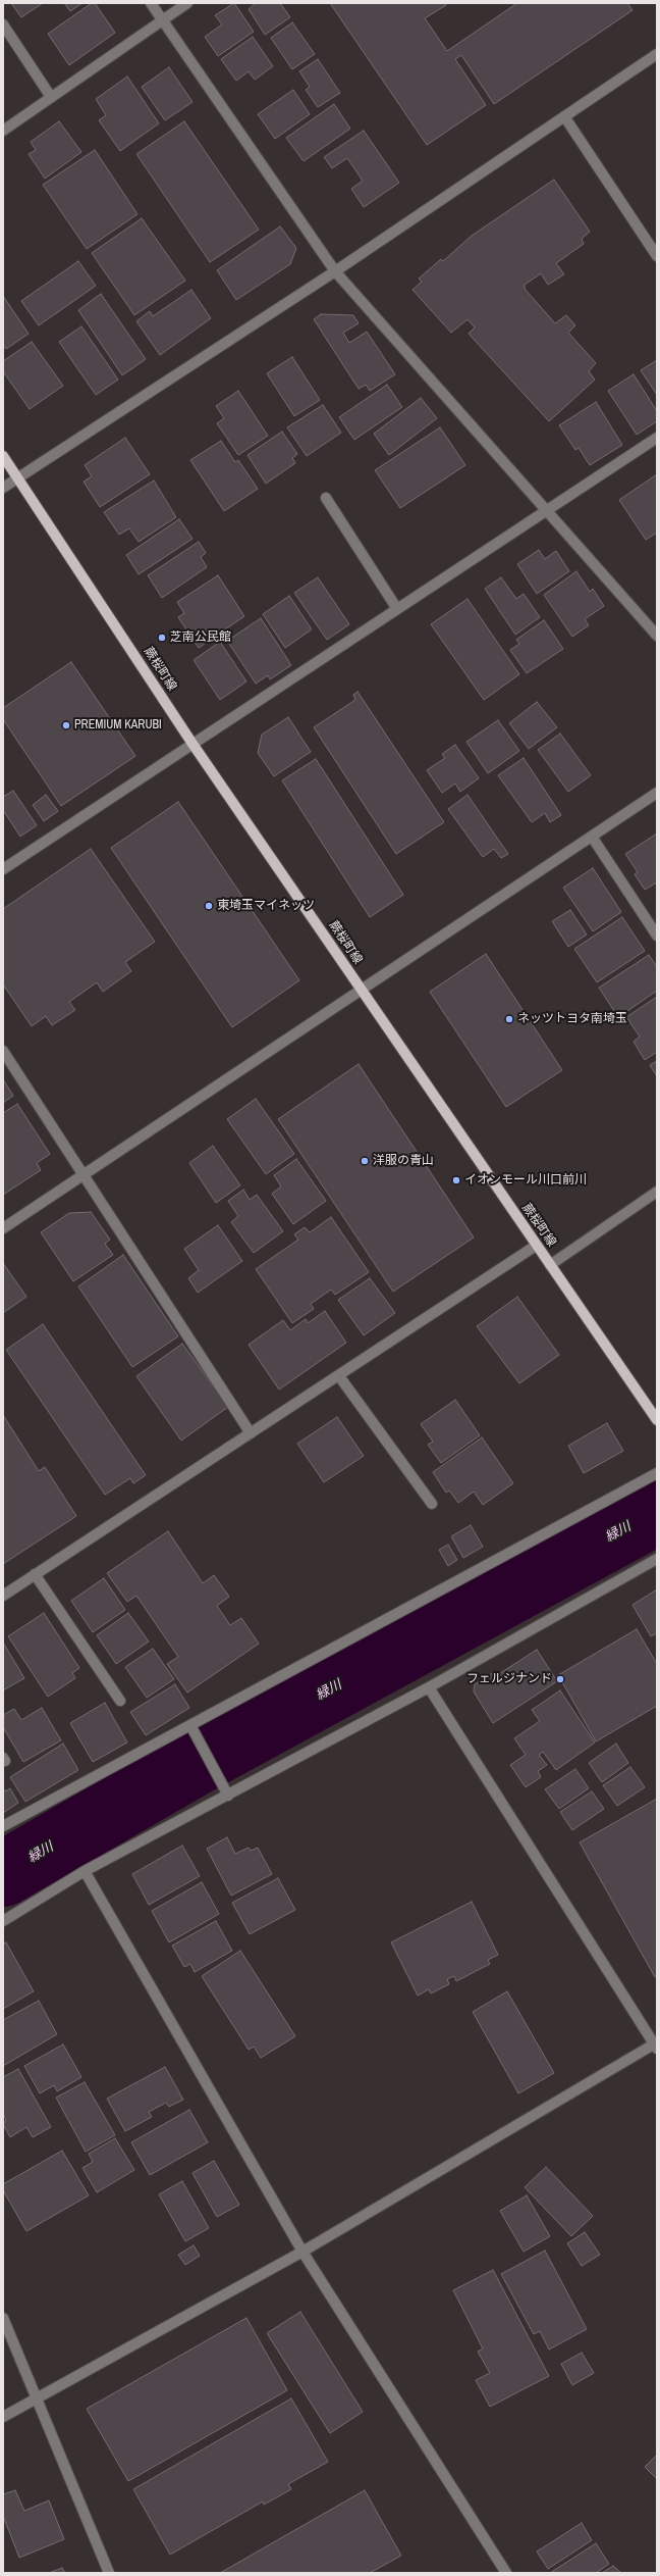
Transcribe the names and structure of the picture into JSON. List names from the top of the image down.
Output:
{
  "streets": {
    "main road": ["蕨桜町線"]
  },
  "water": ["緑川"],
  "places": [
    "芝南公民館",
    "PREMIUM KARUBI",
    "東埼玉マイネッツ",
    "ネッツトヨタ南埼玉",
    "洋服の青山",
    "イオンモール川口前川",
    "フェルジナンド"
  ]
}
